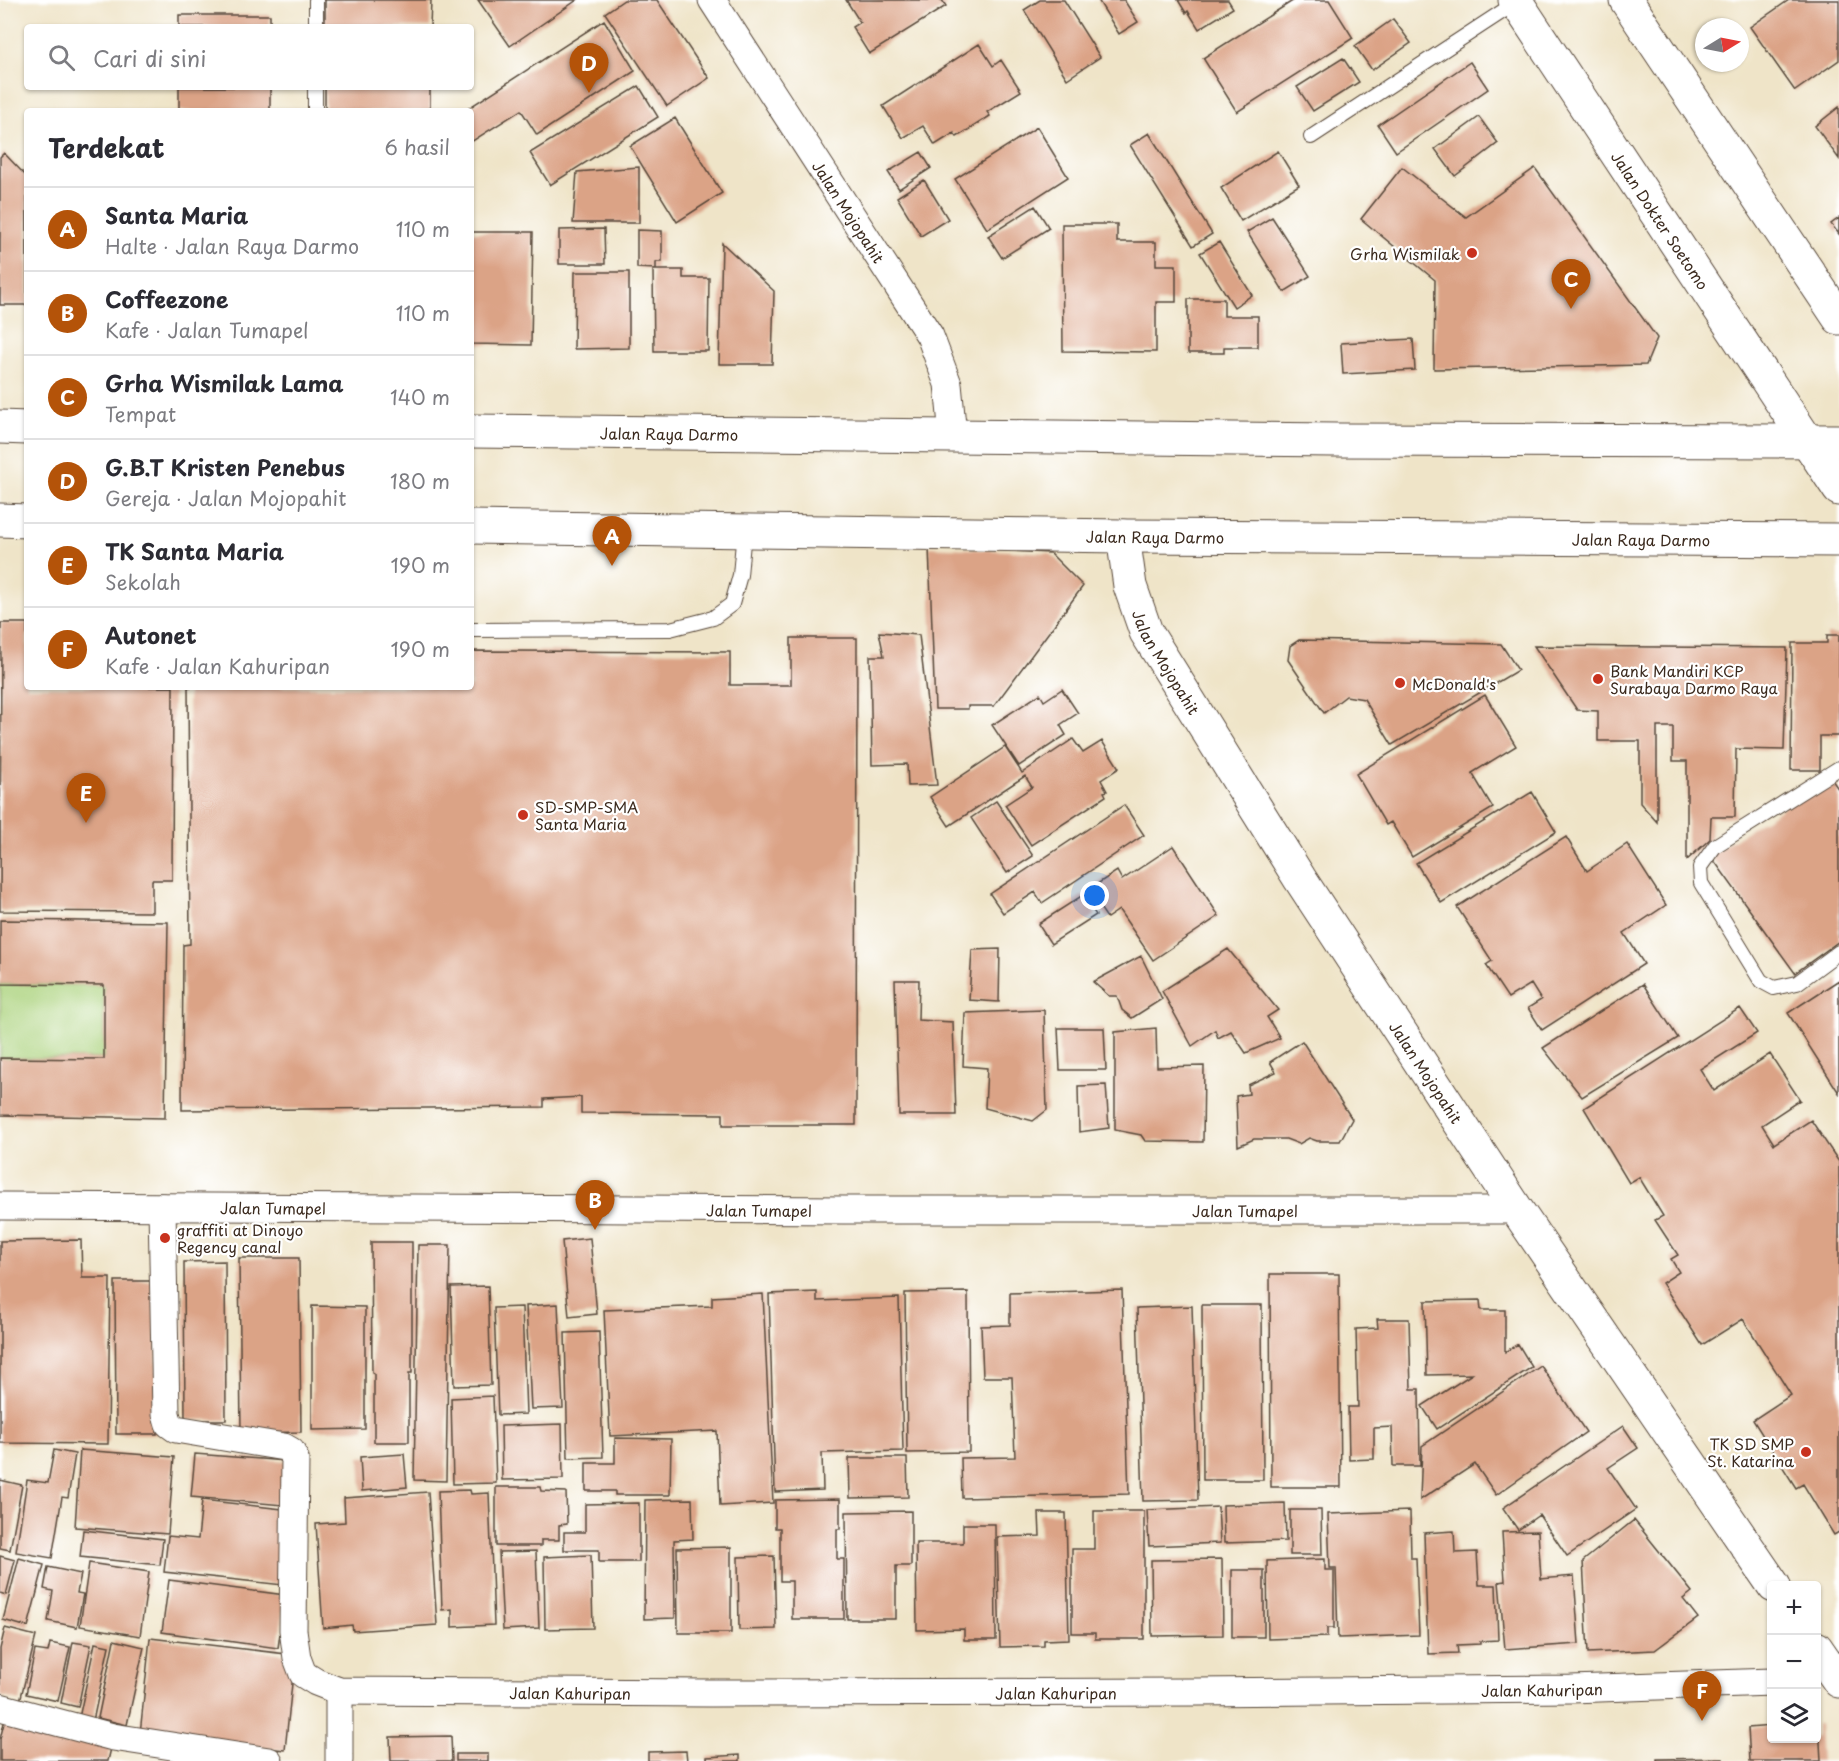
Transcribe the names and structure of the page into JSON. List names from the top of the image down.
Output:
{
  "streets": {
    "main road": ["Jalan Mojopahit", "Jalan Dokter Soetomo", "Jalan Raya Darmo"],
    "street": ["Jalan Tumapel", "Jalan Kahuripan"]
  },
  "crossings": [
    ["Jalan Mojopahit", "Jalan Raya Darmo"],
    ["Jalan Mojopahit", "Jalan Tumapel"],
    ["Jalan Dokter Soetomo", "Jalan Raya Darmo"]
  ],
  "places": [
    "Grha Wismilak",
    "Bank Mandiri KCP Surabaya Darmo Raya",
    "McDonald's",
    "SD-SMP-SMA Santa Maria",
    "graffiti at Dinoyo Regency canal",
    "TK SD SMP St. Katarina"
  ],
  "north": "right",
  "page": {
    "search": "Cari di sini",
    "pins": [
      "D",
      "C",
      "A",
      "E",
      "B",
      "F"
    ],
    "heading": ["Terdekat", "6 hasil"],
    "list": [
      {
        "mark": "A",
        "name": "Santa Maria",
        "note": "Halte · Jalan Raya Darmo",
        "value": "110 m"
      },
      {
        "mark": "B",
        "name": "Coffeezone",
        "note": "Kafe · Jalan Tumapel",
        "value": "110 m"
      },
      {
        "mark": "C",
        "name": "Grha Wismilak Lama",
        "note": "Tempat",
        "value": "140 m"
      },
      {
        "mark": "D",
        "name": "G.B.T Kristen Penebus",
        "note": "Gereja · Jalan Mojopahit",
        "value": "180 m"
      },
      {
        "mark": "E",
        "name": "TK Santa Maria",
        "note": "Sekolah",
        "value": "190 m"
      },
      {
        "mark": "F",
        "name": "Autonet",
        "note": "Kafe · Jalan Kahuripan",
        "value": "190 m"
      }
    ],
    "map_buttons": ["+", "−"]
  }
}
